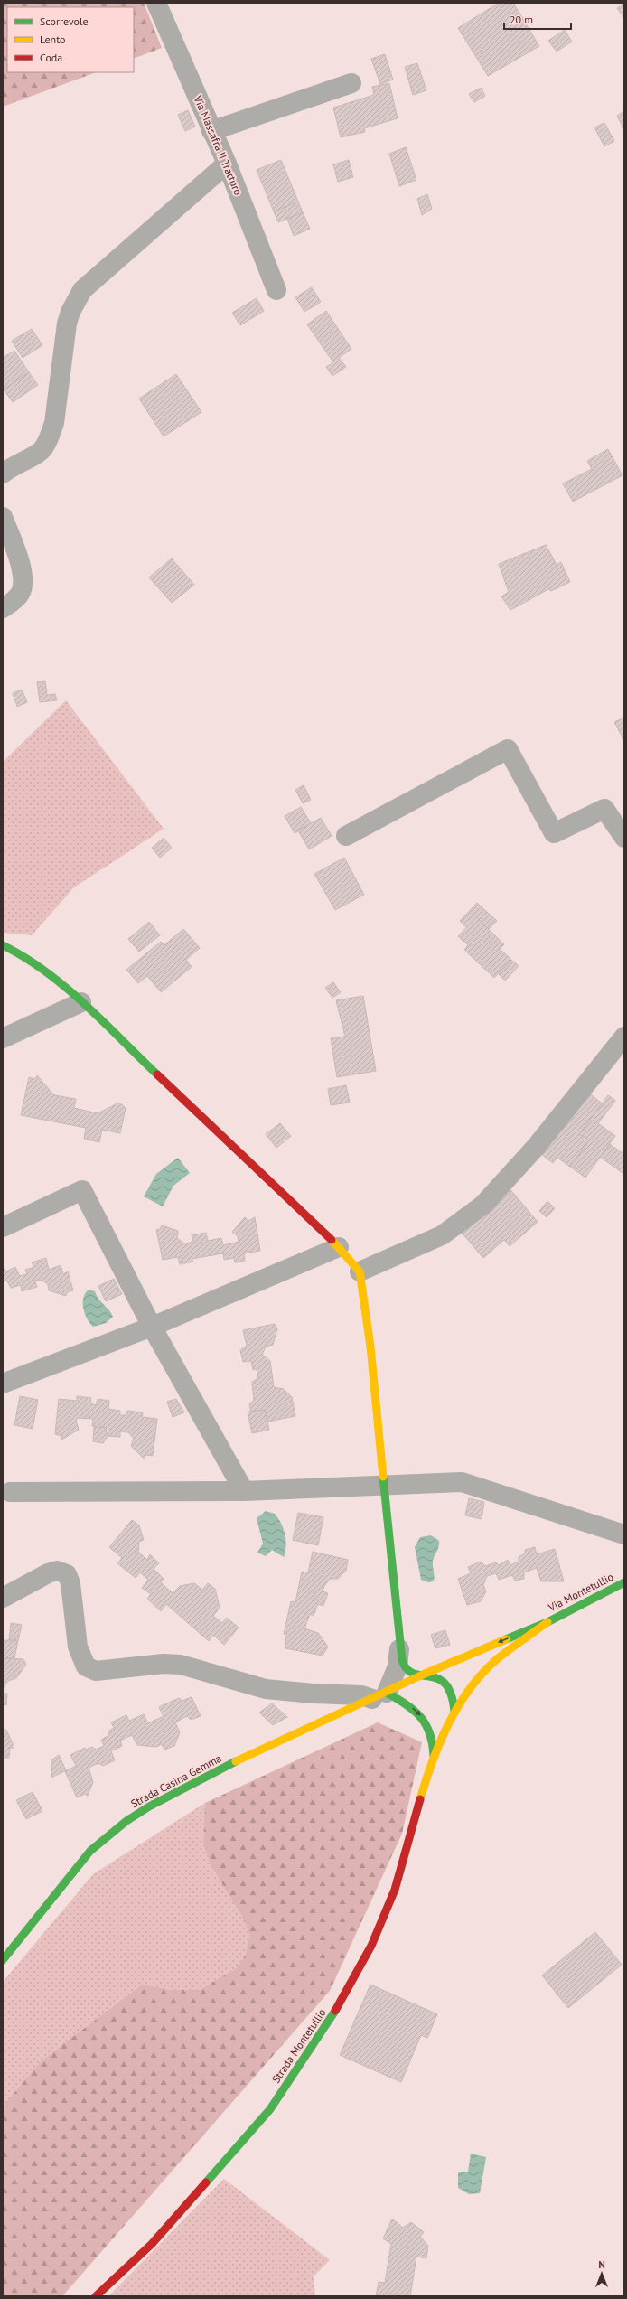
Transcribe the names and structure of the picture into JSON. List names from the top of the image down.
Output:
{
  "streets": {
    "street": [
      "Via Massafra II Tratturo",
      "Via Montetullio",
      "Strada Casina Gemma",
      "Strada Montetullio"
    ]
  },
  "crossings": [
    ["Via Montetullio", "Strada Casina Gemma"]
  ],
  "legend": ["Scorrevole", "Lento", "Coda"],
  "scale_bar": "20 m",
  "north": "top"
}
